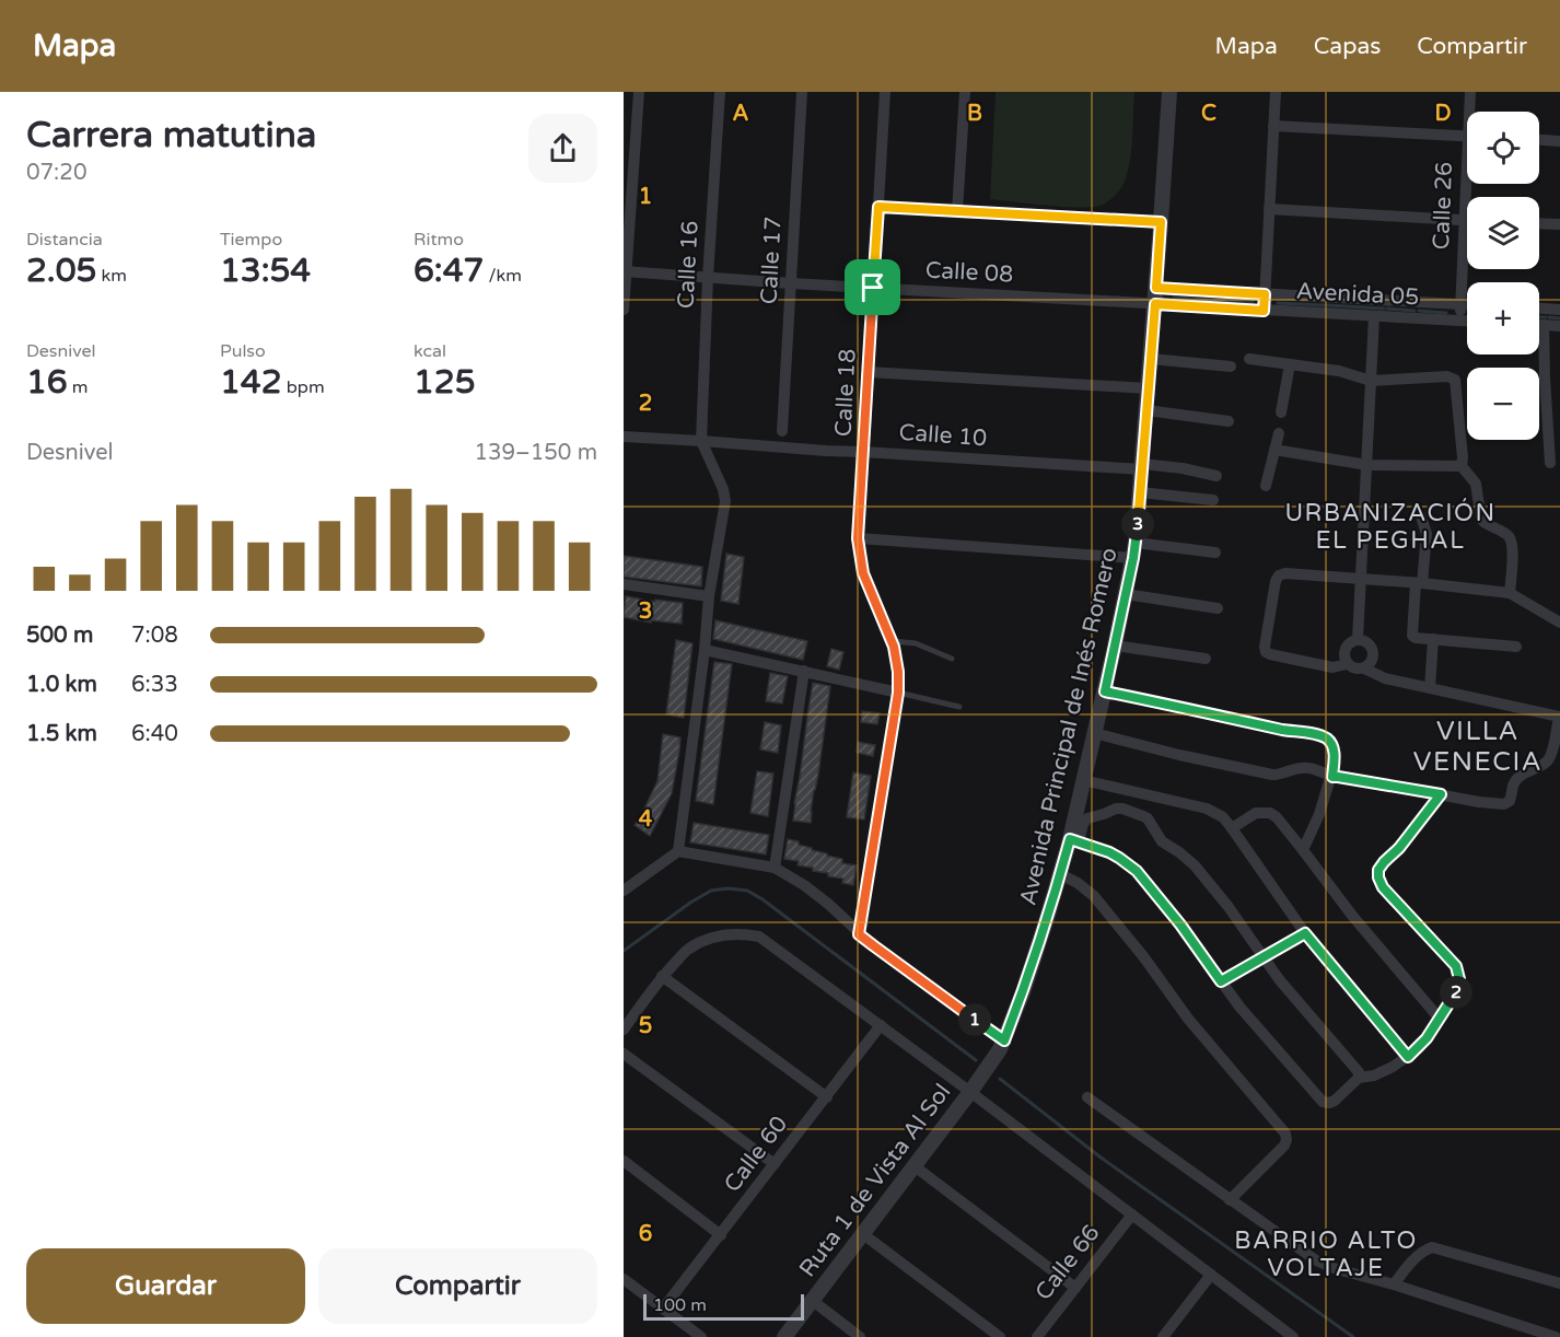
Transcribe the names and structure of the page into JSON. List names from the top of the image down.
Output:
{
  "streets": {
    "street": [
      "Calle 26",
      "Calle 17",
      "Calle 16",
      "Calle 08",
      "Avenida 05",
      "Calle 18",
      "Calle 10",
      "Avenida Principal de Inés Romero",
      "Calle 60",
      "Ruta 1 de Vista Al Sol",
      "Calle 66"
    ]
  },
  "crossings": [
    ["Calle 26", "Avenida 05"],
    ["Calle 17", "Calle 08"],
    ["Calle 16", "Calle 08"],
    ["Calle 16", "Calle 10"],
    ["Calle 08", "Avenida 05"],
    ["Calle 08", "Calle 18"],
    ["Calle 08", "Avenida Principal de Inés Romero"],
    ["Avenida 05", "Avenida Principal de Inés Romero"],
    ["Calle 18", "Calle 10"],
    ["Calle 10", "Avenida Principal de Inés Romero"],
    ["Avenida Principal de Inés Romero", "Ruta 1 de Vista Al Sol"]
  ],
  "districts": ["URBANIZACIÓN EL PEGHAL", "VILLA VENECIA", "BARRIO ALTO VOLTAJE"],
  "scale_bar": "100 m",
  "page": {
    "header": "Mapa",
    "nav": ["Mapa", "Capas", "Compartir"],
    "heading": ["Carrera matutina", "07:20"],
    "map_buttons": ["+", "−"],
    "stats": [
      ["Distancia", "2.05 km"],
      ["Tiempo", "13:54"],
      ["Ritmo", "6:47 /km"],
      ["Desnivel", "16 m"],
      ["Pulso", "142 bpm"],
      ["kcal", "125"]
    ],
    "chart": ["Desnivel", "139–150 m"],
    "pins": ["3", "2", "1"],
    "list": [
      {
        "name": "500 m",
        "note": "7:08"
      },
      {
        "name": "1.0 km",
        "note": "6:33"
      },
      {
        "name": "1.5 km",
        "note": "6:40"
      }
    ],
    "buttons": ["Guardar", "Compartir"],
    "scale": "100 m"
  },
  "grid": {
    "columns": [
      "A",
      "B",
      "C",
      "D"
    ],
    "rows": [
      "1",
      "2",
      "3",
      "4",
      "5",
      "6"
    ]
  }
}
